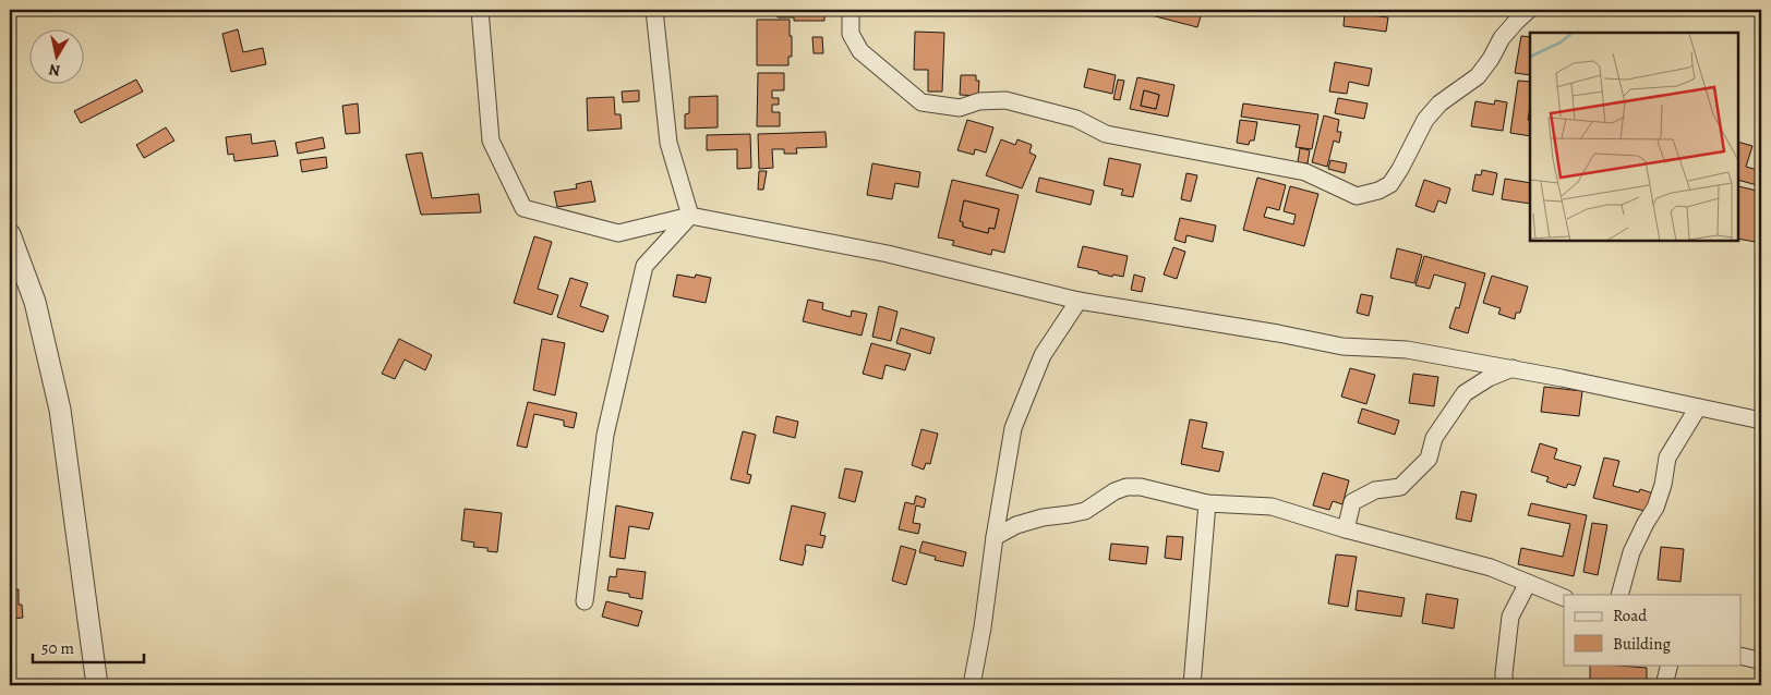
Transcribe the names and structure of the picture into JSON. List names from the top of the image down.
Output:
{
  "legend": ["Road", "Building"],
  "scale_bar": "50 m",
  "north": "bottom"
}
